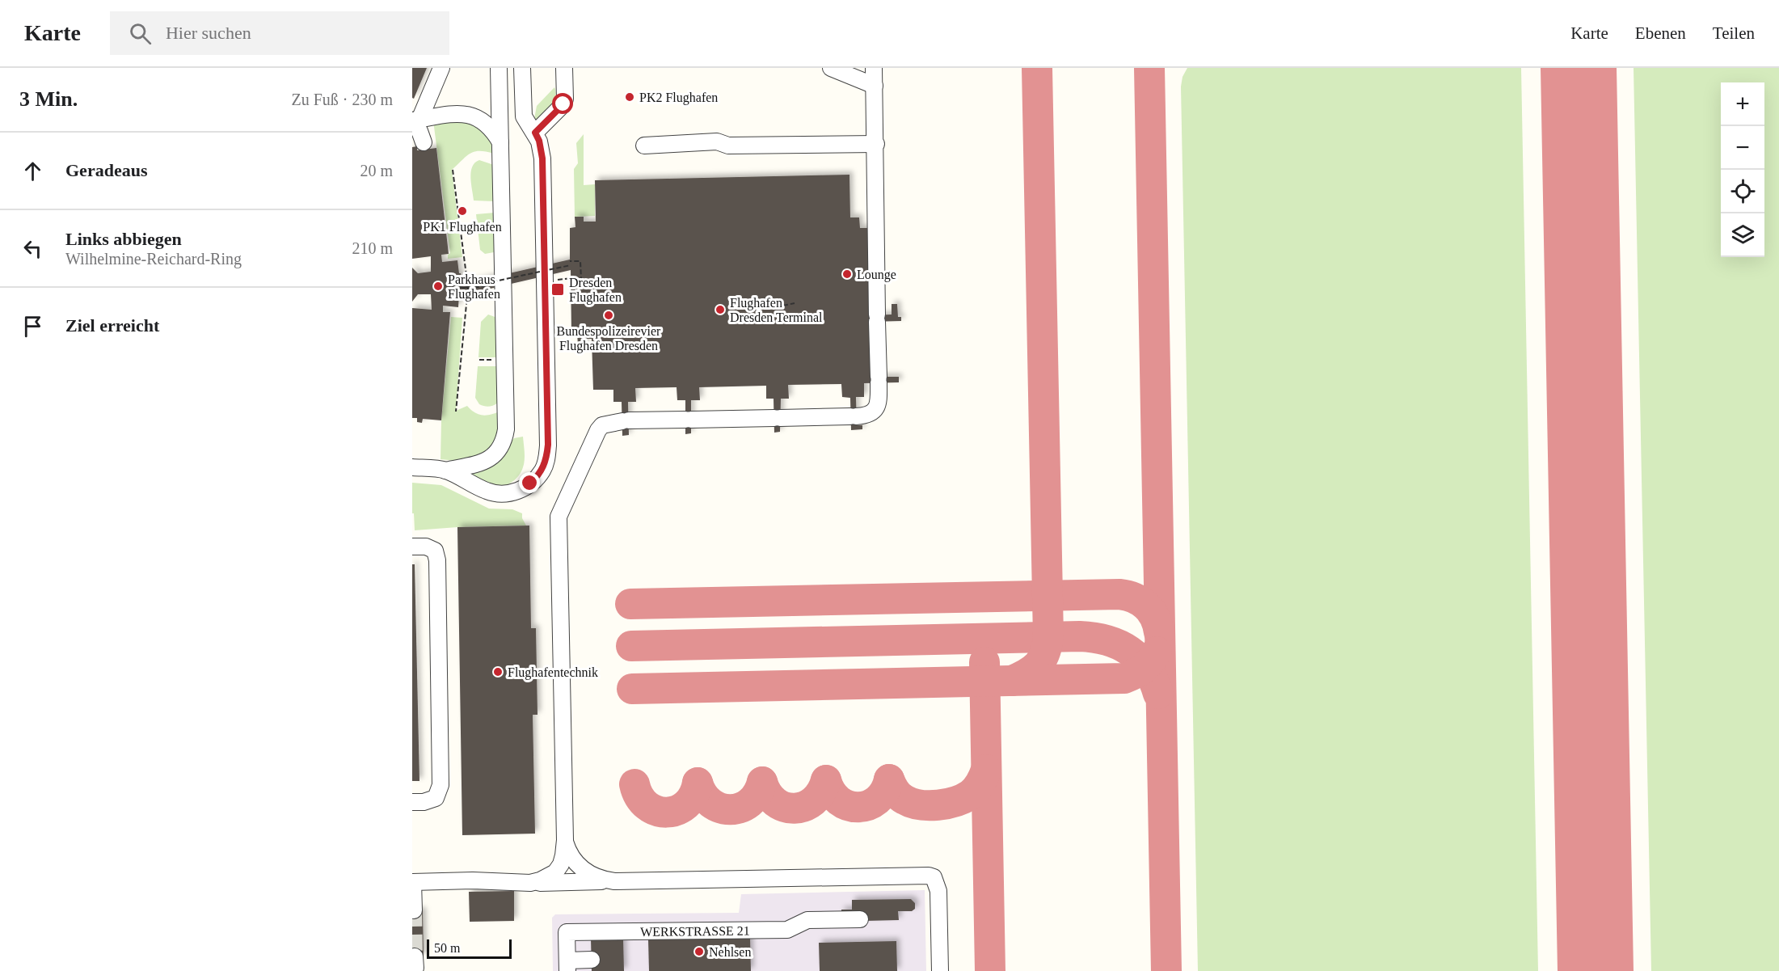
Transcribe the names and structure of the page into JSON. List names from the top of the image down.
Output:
{
  "streets": {
    "street": ["WERKSTRASSE 21"]
  },
  "places": {
    "other": [
      "PK2 Flughafen",
      "PK1 Flughafen",
      "Lounge",
      "Parkhaus Flughafen",
      "Flughafen Dresden Terminal",
      "Bundespolizeirevier Flughafen Dresden",
      "Flughafentechnik",
      "Nehlsen"
    ],
    "transit": ["Dresden Flughafen"]
  },
  "scale_bar": "50 m",
  "page": {
    "header": "Karte",
    "search": "Hier suchen",
    "nav": ["Karte", "Ebenen", "Teilen"],
    "heading": ["3 Min.", "Zu Fuß · 230 m"],
    "map_buttons": ["+", "−"],
    "list": [
      ["Geradeaus", "20 m"],
      ["Links abbiegen", "Wilhelmine-Reichard-Ring", "210 m"],
      "Ziel erreicht"
    ],
    "scale": "50 m"
  }
}
